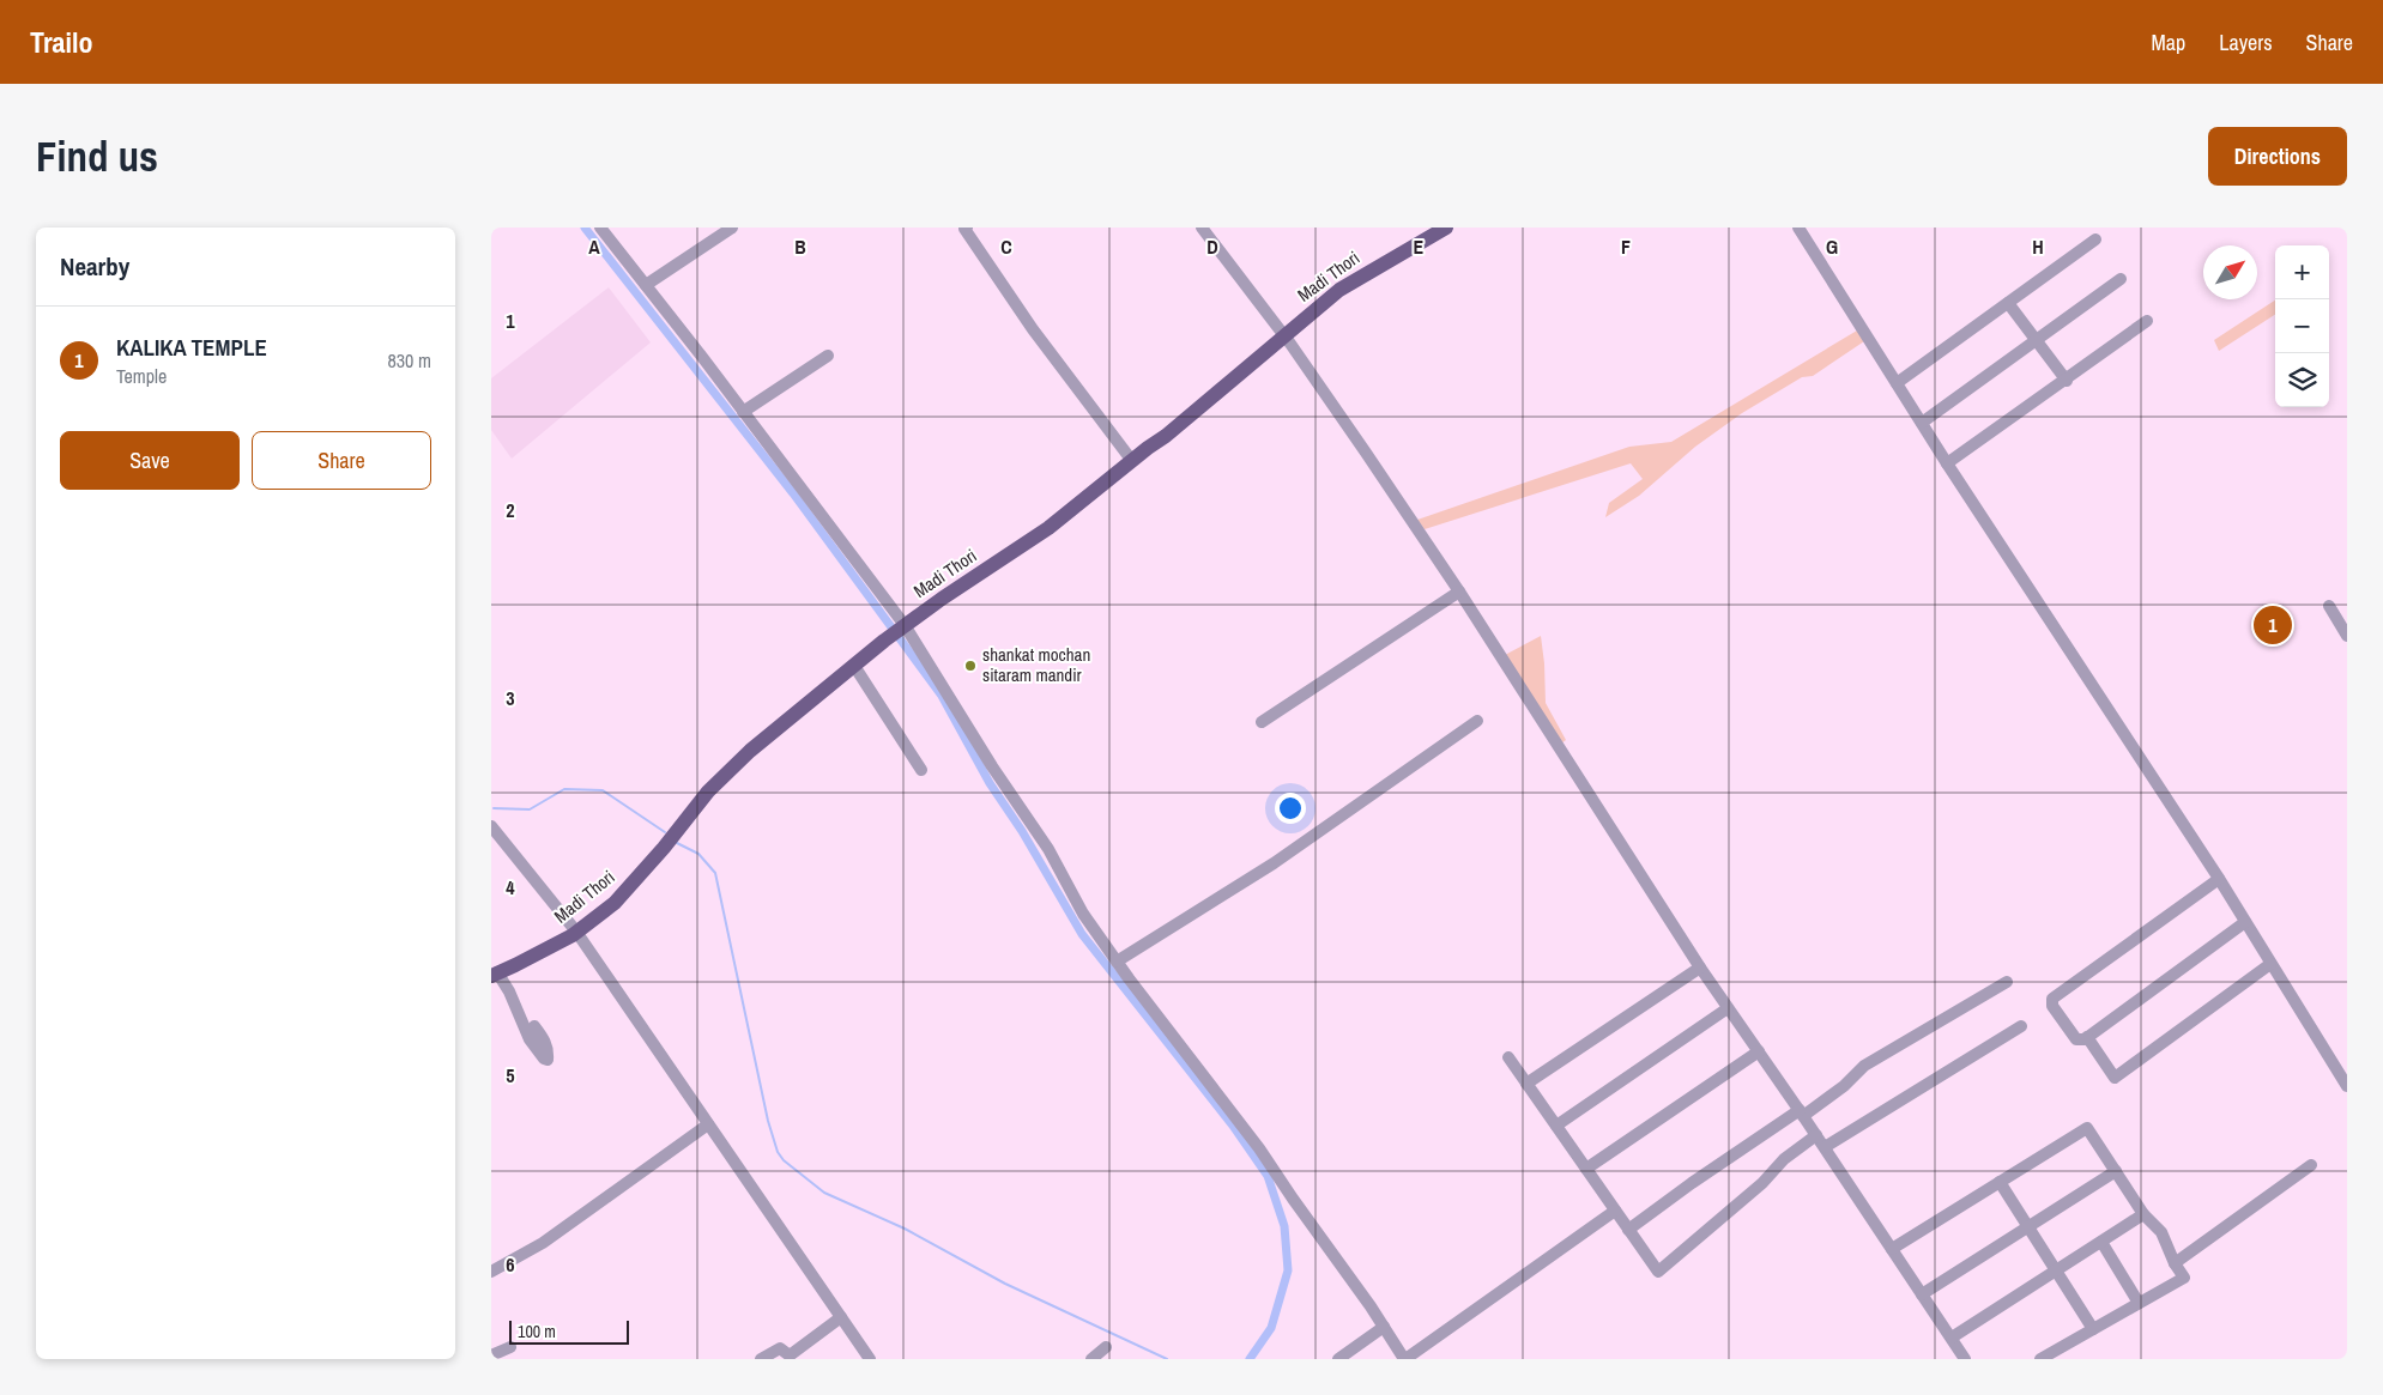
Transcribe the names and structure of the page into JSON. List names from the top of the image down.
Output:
{
  "streets": {
    "main road": ["Madi Thori"]
  },
  "places": ["shankat mochan sitaram mandir"],
  "scale_bar": "100 m",
  "north": "top right",
  "page": {
    "header": "Trailo",
    "nav": ["Map", "Layers", "Share"],
    "buttons": [
      "Directions",
      ["Save", "Share"]
    ],
    "title": "Find us",
    "heading": "Nearby",
    "map_buttons": ["+", "−"],
    "list": [
      {
        "mark": "1",
        "name": "KALIKA TEMPLE",
        "note": "Temple",
        "value": "830 m"
      }
    ],
    "pins": "1",
    "scale": "100 m"
  },
  "grid": {
    "columns": [
      "A",
      "B",
      "C",
      "D",
      "E",
      "F",
      "G",
      "H"
    ],
    "rows": [
      "1",
      "2",
      "3",
      "4",
      "5",
      "6"
    ]
  }
}
